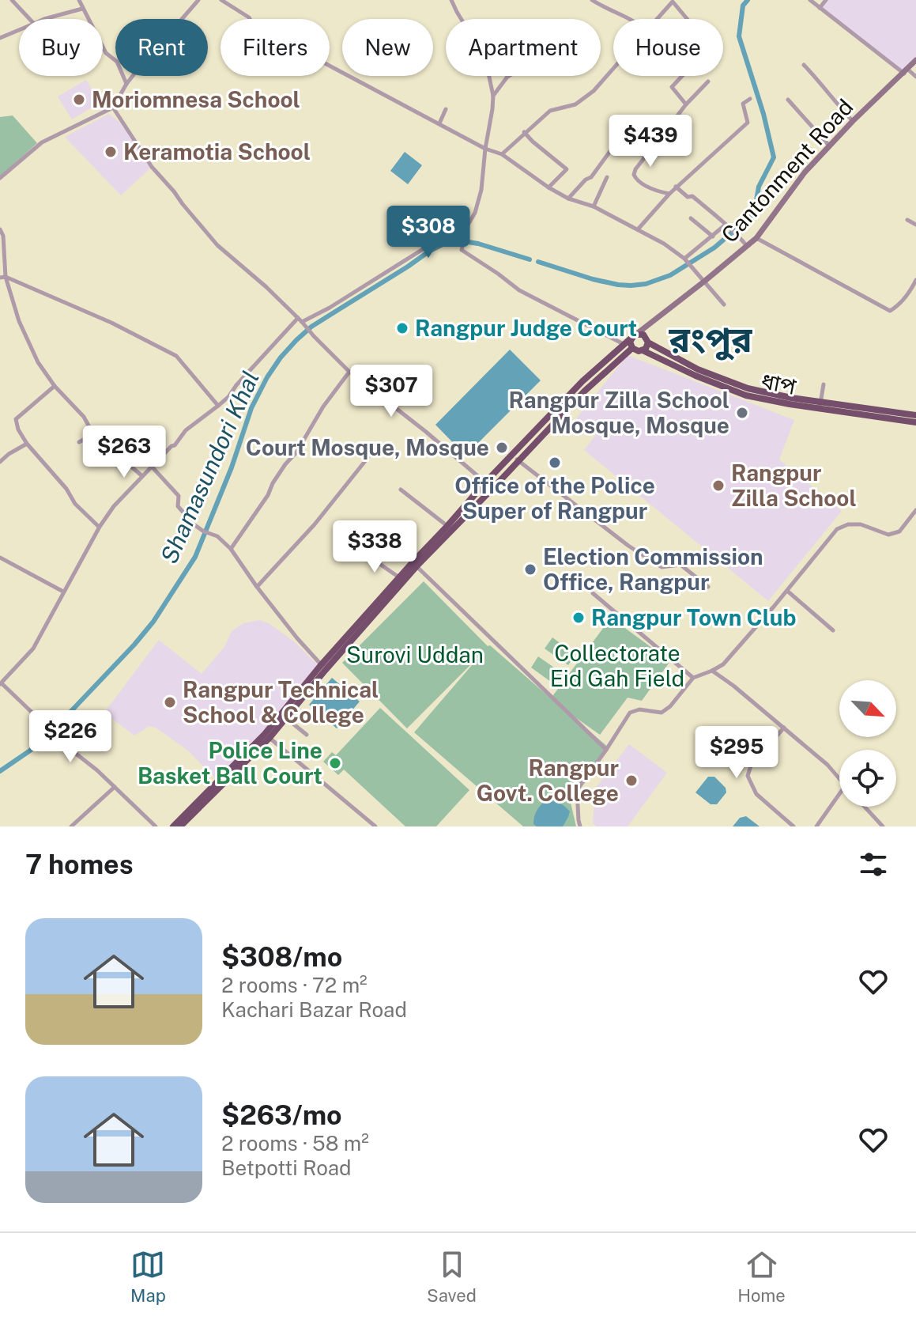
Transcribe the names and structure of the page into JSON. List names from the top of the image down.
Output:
{
  "streets": {
    "highway": ["ধাপ"],
    "main road": ["Cantonment Road"]
  },
  "crossings": [
    ["Cantonment Road", "ধাপ"]
  ],
  "districts": ["রংপুর"],
  "water": ["Shamasundori Khal"],
  "parks": ["Collectorate Eid Gah Field", "Surovi Uddan"],
  "places": [
    "Moriomnesa School",
    "Keramotia School",
    "Rangpur Judge Court",
    "Rangpur Zilla School Mosque, Mosque",
    "Court Mosque, Mosque",
    "Office of the Police Super of Rangpur",
    "Rangpur Zilla School",
    "Election Commission Office, Rangpur",
    "Rangpur Town Club",
    "Rangpur Technical School & College",
    "Police Line Basket Ball Court",
    "Rangpur Govt. College"
  ],
  "north": "bottom right",
  "page": {
    "chip": [
      "Buy",
      "Rent",
      "Filters",
      "New",
      "Apartment",
      "House"
    ],
    "price": [
      "$439",
      "$308",
      "$307",
      "$263",
      "$338",
      "$226",
      "$295"
    ],
    "heading": "7 homes",
    "list": [
      {
        "name": "$308/mo",
        "note": "2 rooms · 72 m² · Kachari Bazar Road"
      },
      {
        "name": "$263/mo",
        "note": "2 rooms · 58 m² · Betpotti Road"
      }
    ],
    "tabs": ["Map", "Saved", "Home"]
  }
}
